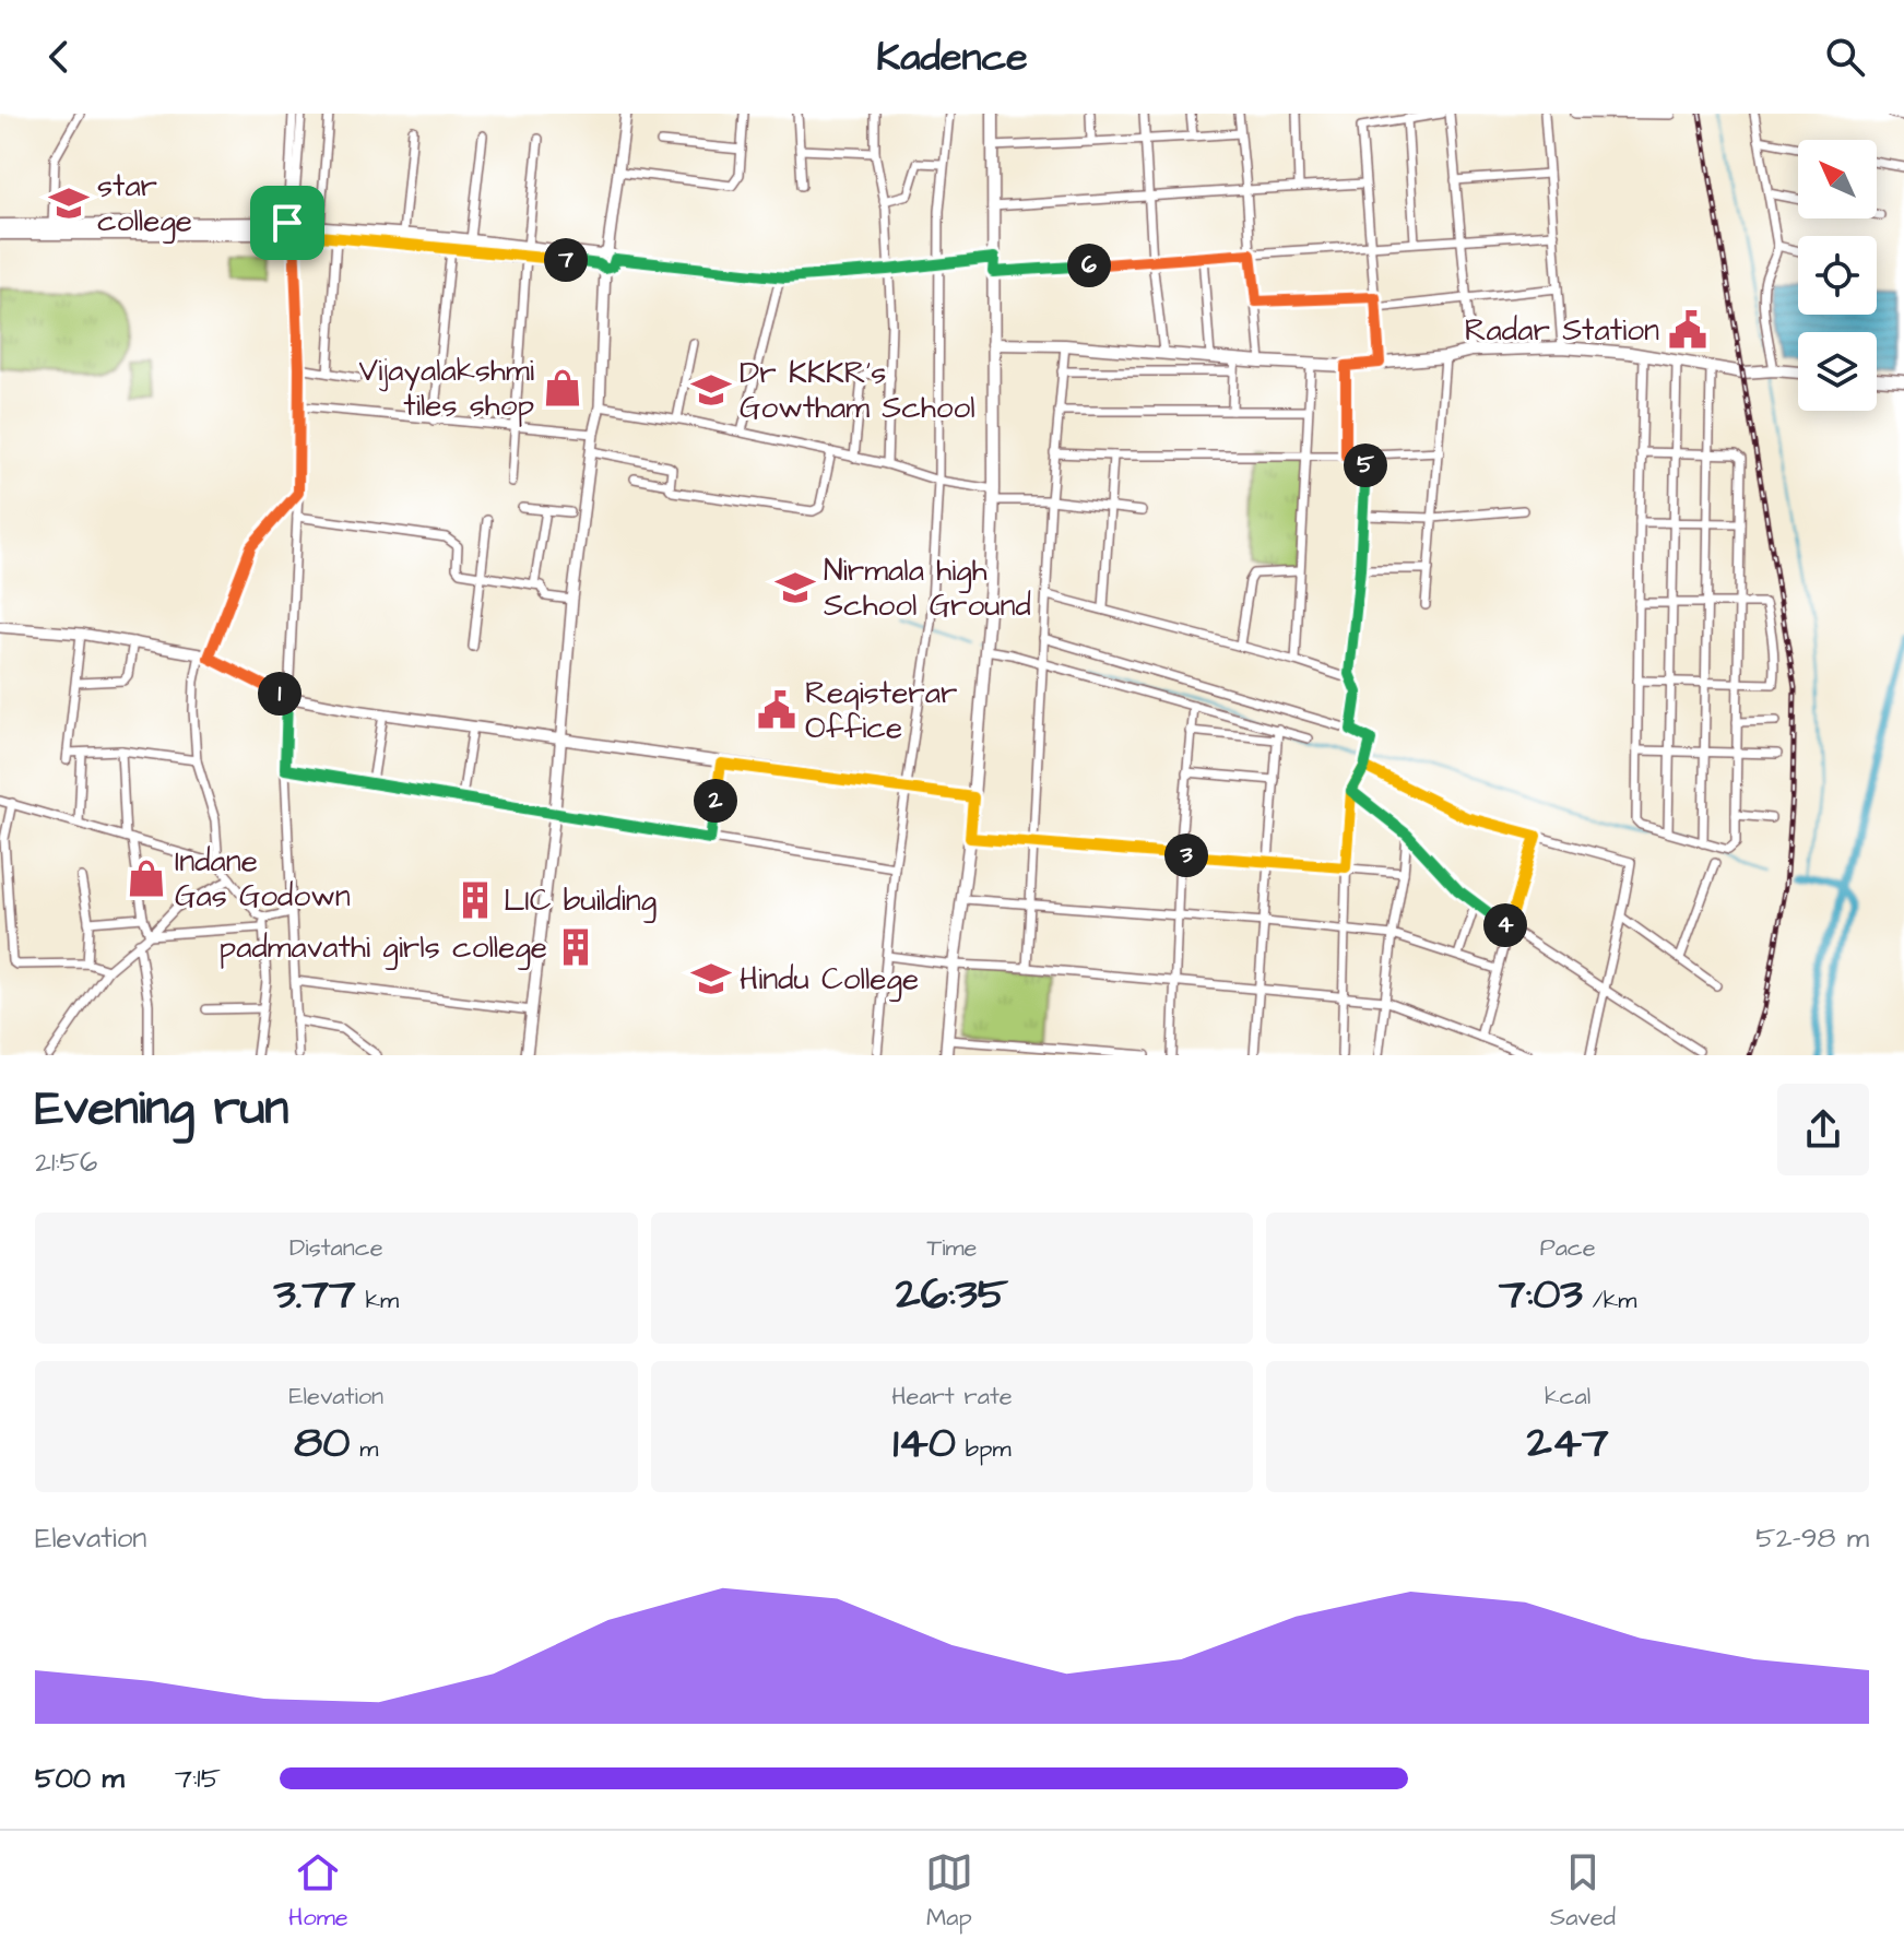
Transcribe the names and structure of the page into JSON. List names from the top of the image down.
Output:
{
  "places": {
    "school or university": [
      "star college",
      "Dr KKKR's Gowtham School",
      "Nirmala high School Ground",
      "Hindu College"
    ],
    "public building": ["Radar Station", "Registerar Office"],
    "shop": ["Vijayalakshmi tiles shop", "Indane Gas Godown"],
    "building": ["LIC building", "padmavathi girls college"]
  },
  "north": "top left",
  "page": {
    "header": "Kadence",
    "pins": [
      "7",
      "6",
      "5",
      "1",
      "2",
      "3",
      "4"
    ],
    "heading": ["Evening run", "21:56"],
    "stats": [
      ["Distance", "3.77 km"],
      ["Time", "26:35"],
      ["Pace", "7:03 /km"],
      ["Elevation", "80 m"],
      ["Heart rate", "140 bpm"],
      ["kcal", "247"]
    ],
    "chart": ["Elevation", "52–98 m"],
    "list": [
      {
        "name": "500 m",
        "note": "7:15"
      }
    ],
    "tabs": ["Home", "Map", "Saved"]
  }
}
